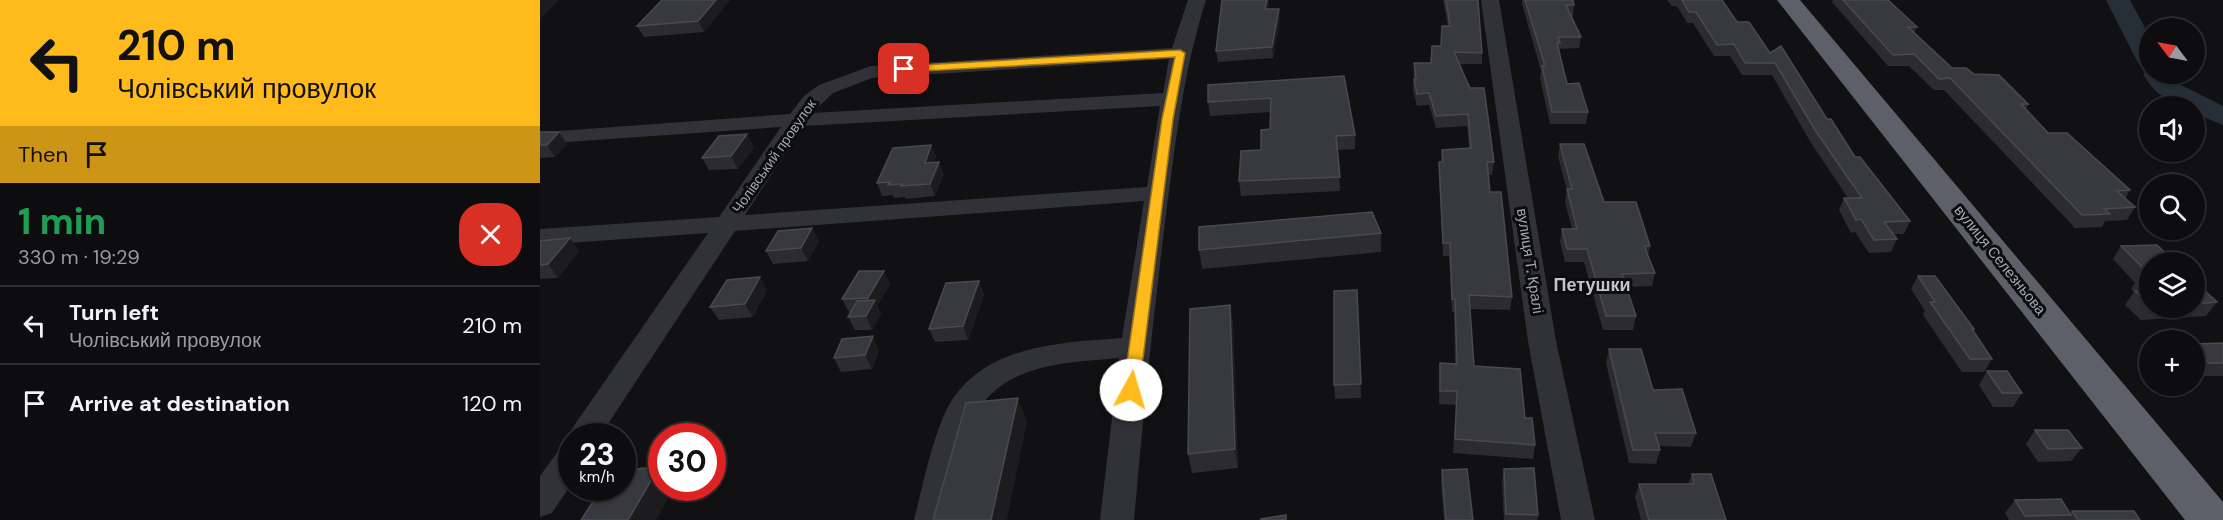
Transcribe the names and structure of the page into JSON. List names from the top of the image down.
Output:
{
  "streets": {
    "highway": ["вулиця Селезньова"],
    "street": ["Чолівський провулок", "вулиця Т. Кралі"]
  },
  "districts": ["Петушки"],
  "north": "top left",
  "page": {
    "turn": ["210 m", "Чолівський провулок"],
    "map_buttons": "+",
    "then": "Then",
    "heading": ["1 min", "330 m · 19:29"],
    "list": [
      {
        "name": "Turn left",
        "note": "Чолівський провулок",
        "value": "210 m"
      },
      {
        "name": "Arrive at destination",
        "value": "120 m"
      }
    ],
    "speed": "23 km/h",
    "limit": "30"
  }
}
